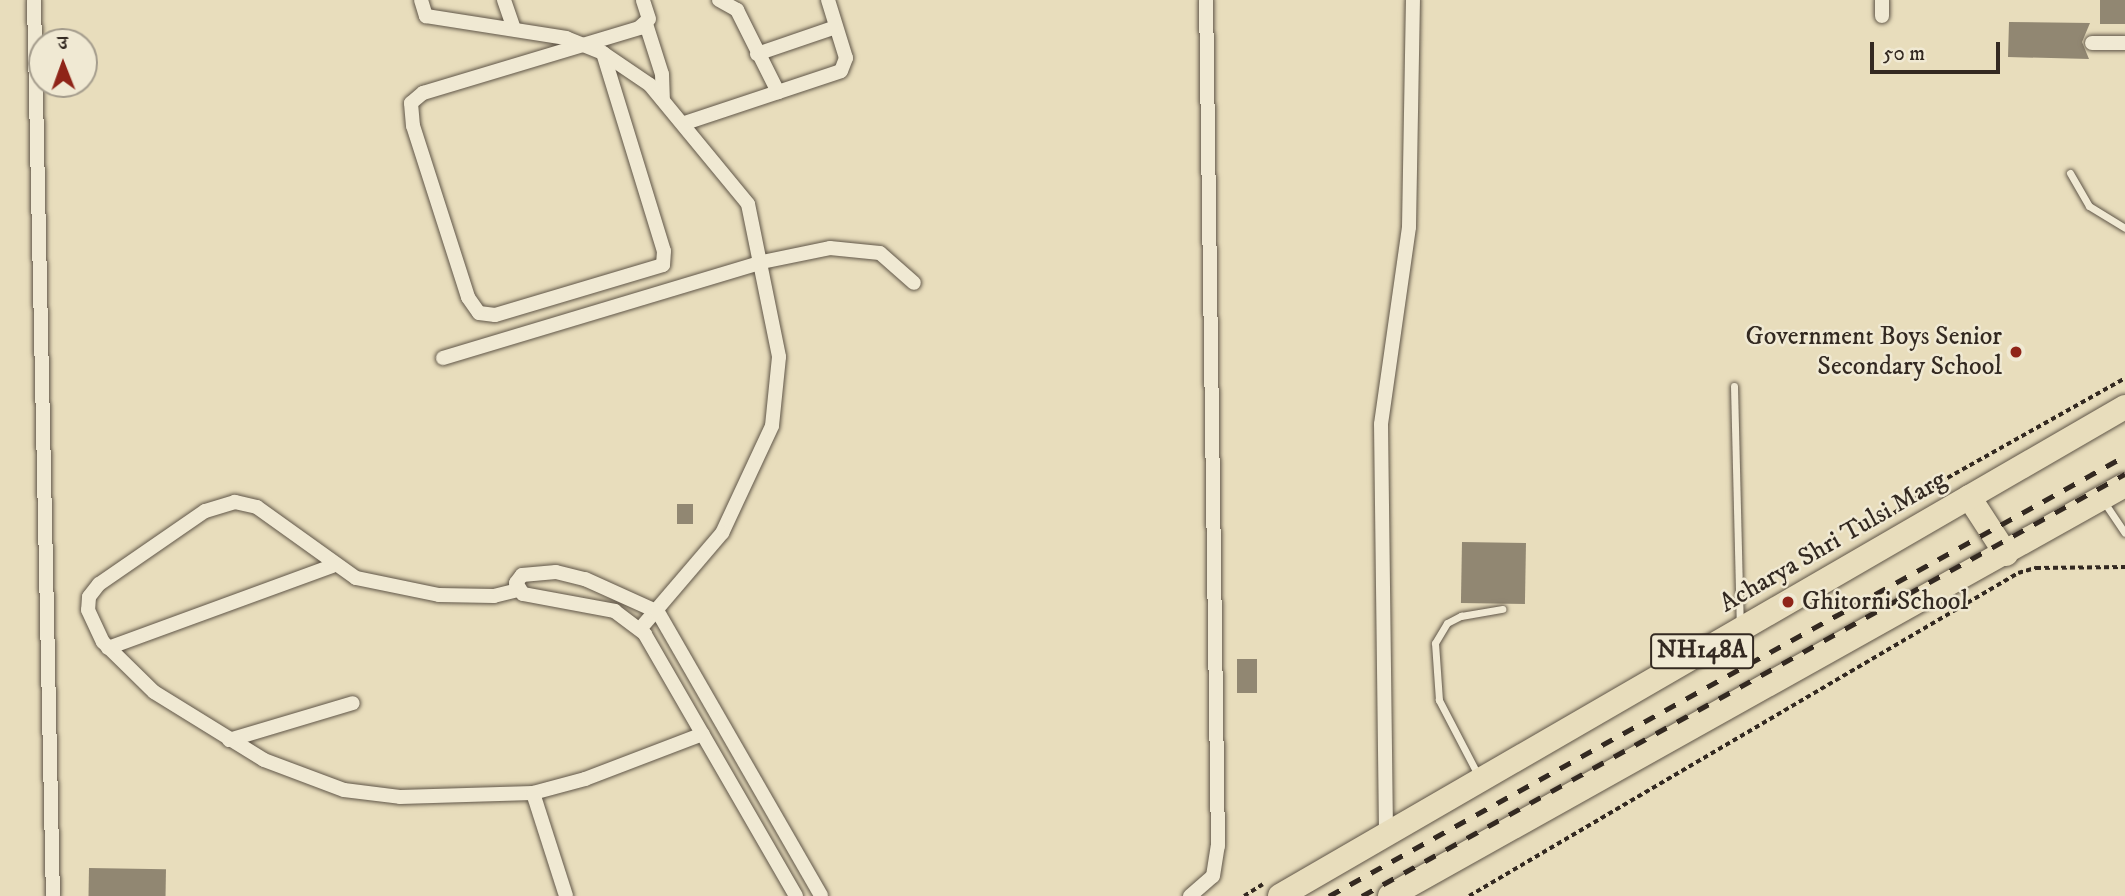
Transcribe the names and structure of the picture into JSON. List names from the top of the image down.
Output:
{
  "streets": {
    "highway": ["Acharya Shri Tulsi Marg", "NH148A"]
  },
  "places": ["Government Boys Senior Secondary School", "Ghitorni School"],
  "scale_bar": "50 m",
  "north": "top"
}
